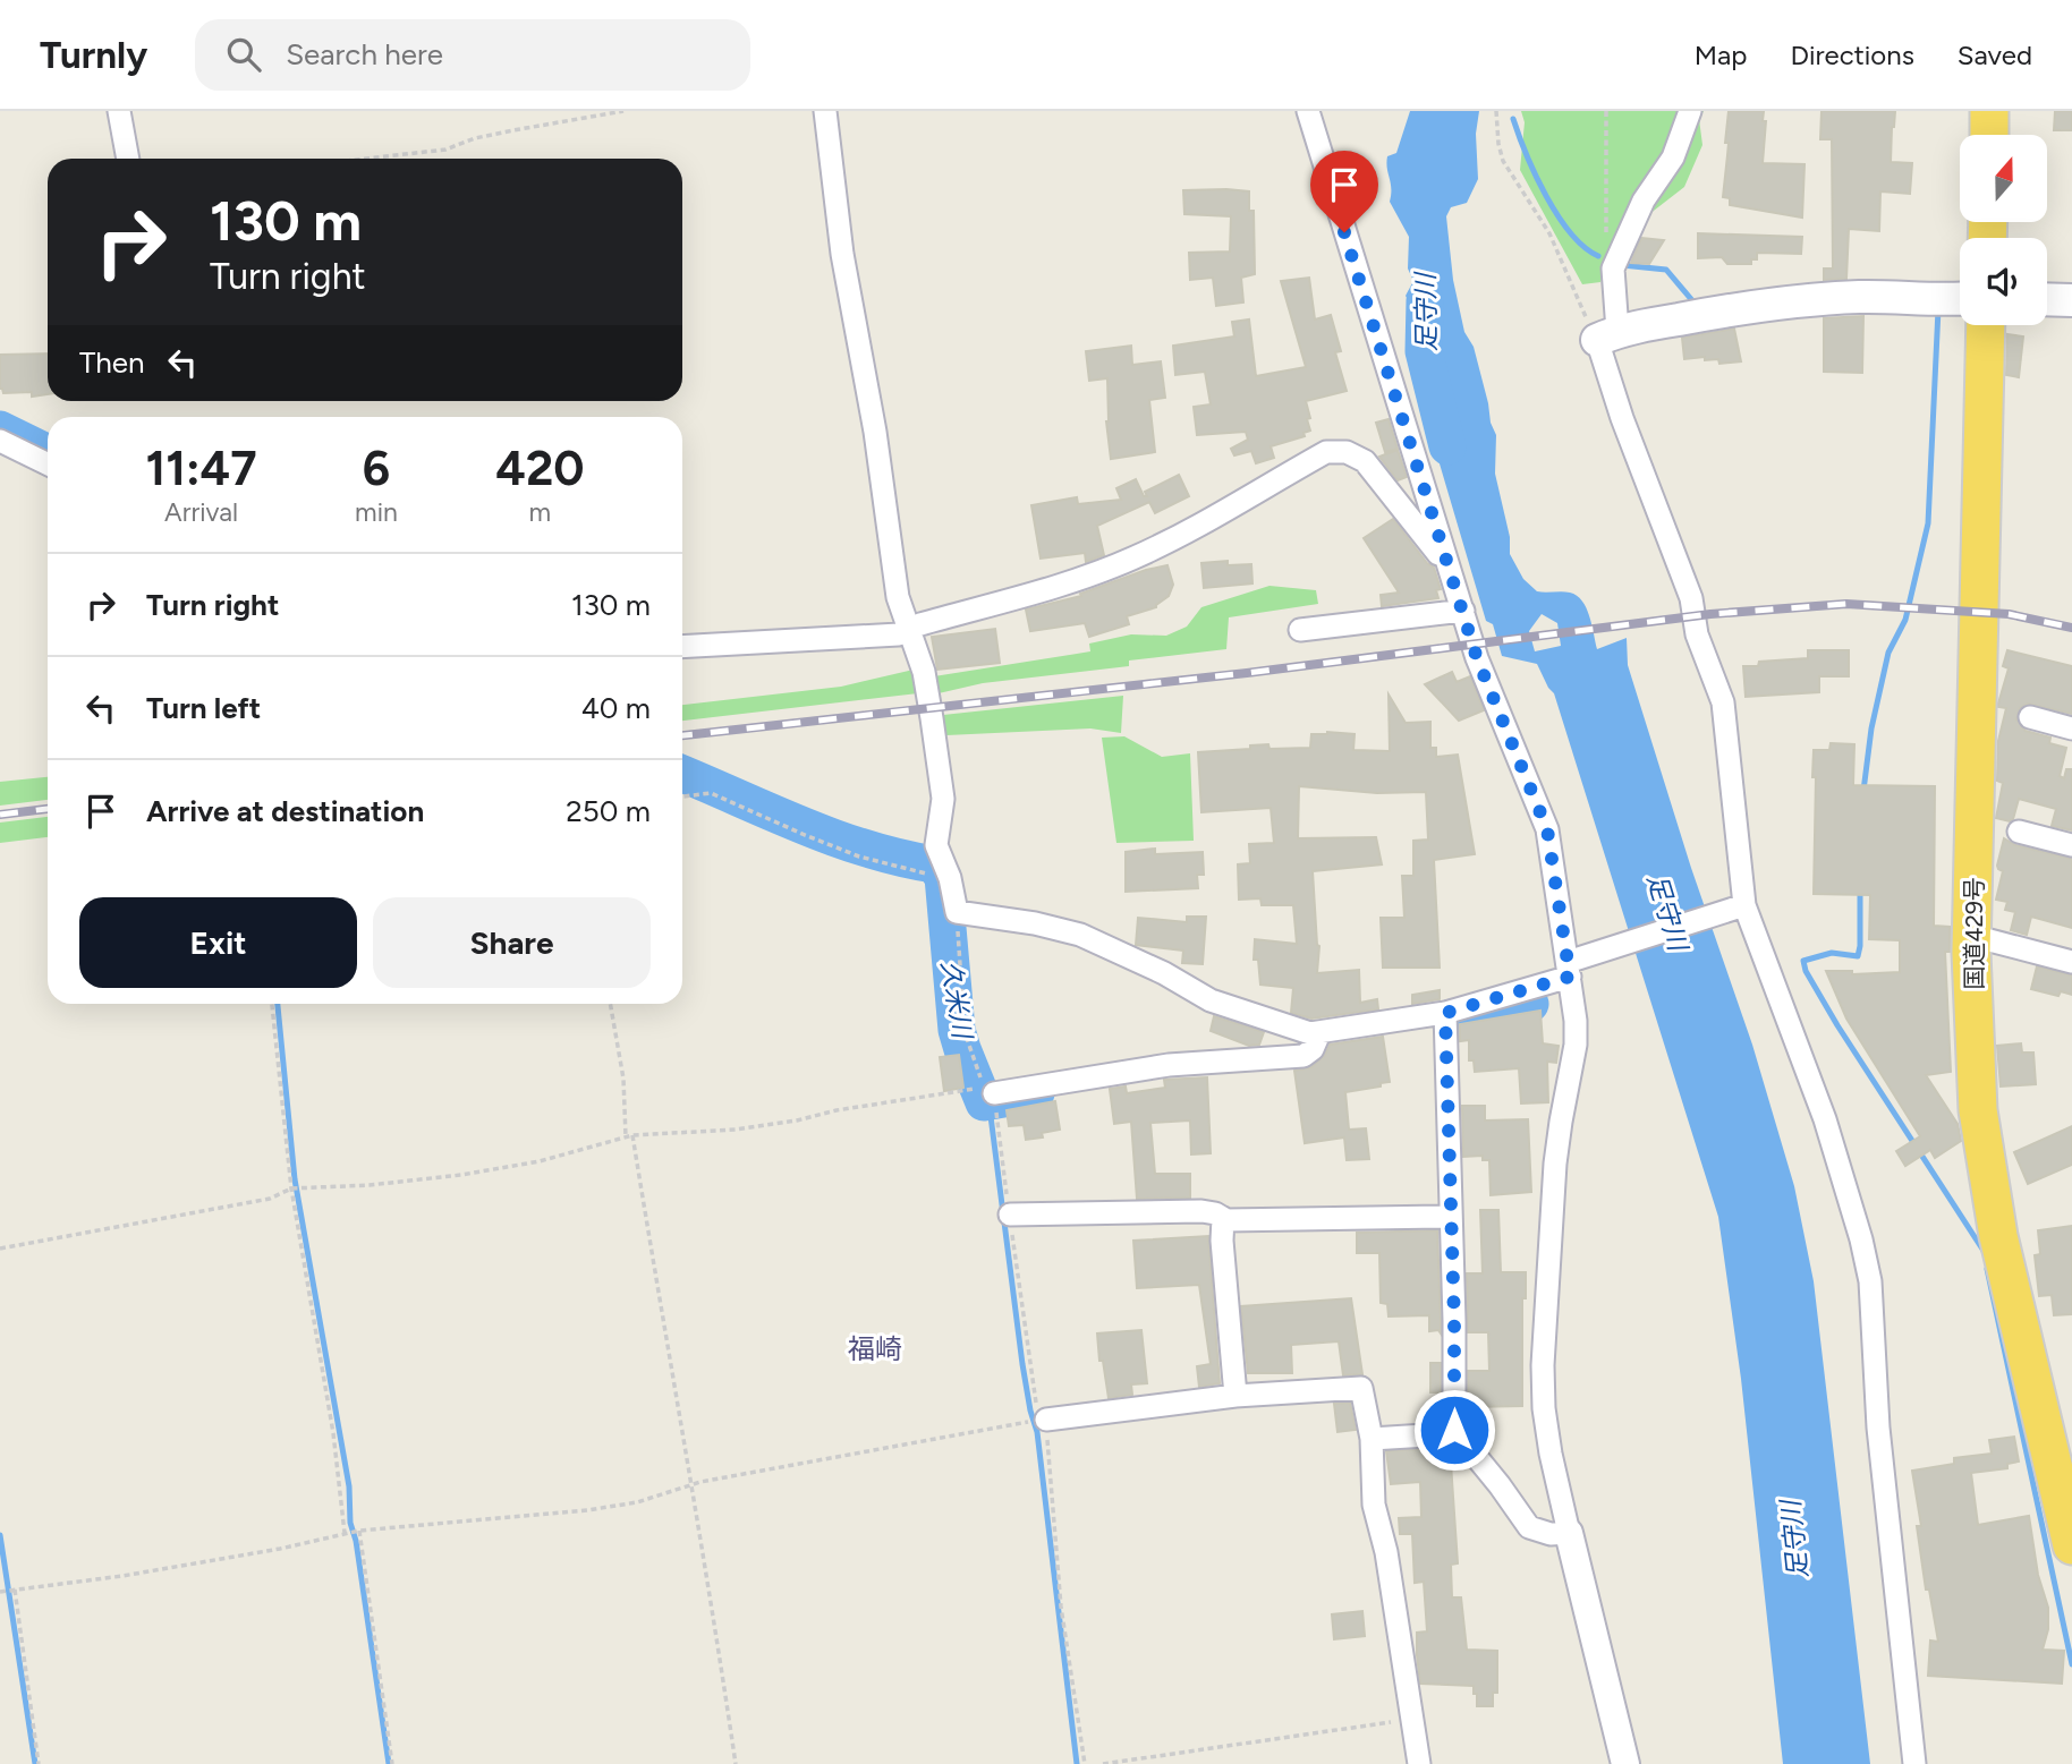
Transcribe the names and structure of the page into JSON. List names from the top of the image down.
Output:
{
  "streets": {
    "highway": ["国道429号"]
  },
  "districts": ["福崎"],
  "water": ["足守川", "久米川"],
  "north": "top",
  "page": {
    "header": "Turnly",
    "search": "Search here",
    "nav": ["Map", "Directions", "Saved"],
    "turn": ["130 m", "Turn right"],
    "then": "Then",
    "eta": [
      "11:47",
      "Arrival",
      "6",
      "min",
      "420",
      "m"
    ],
    "list": [
      {
        "name": "Turn right",
        "value": "130 m"
      },
      {
        "name": "Turn left",
        "value": "40 m"
      },
      {
        "name": "Arrive at destination",
        "value": "250 m"
      }
    ],
    "buttons": ["Exit", "Share"]
  }
}
